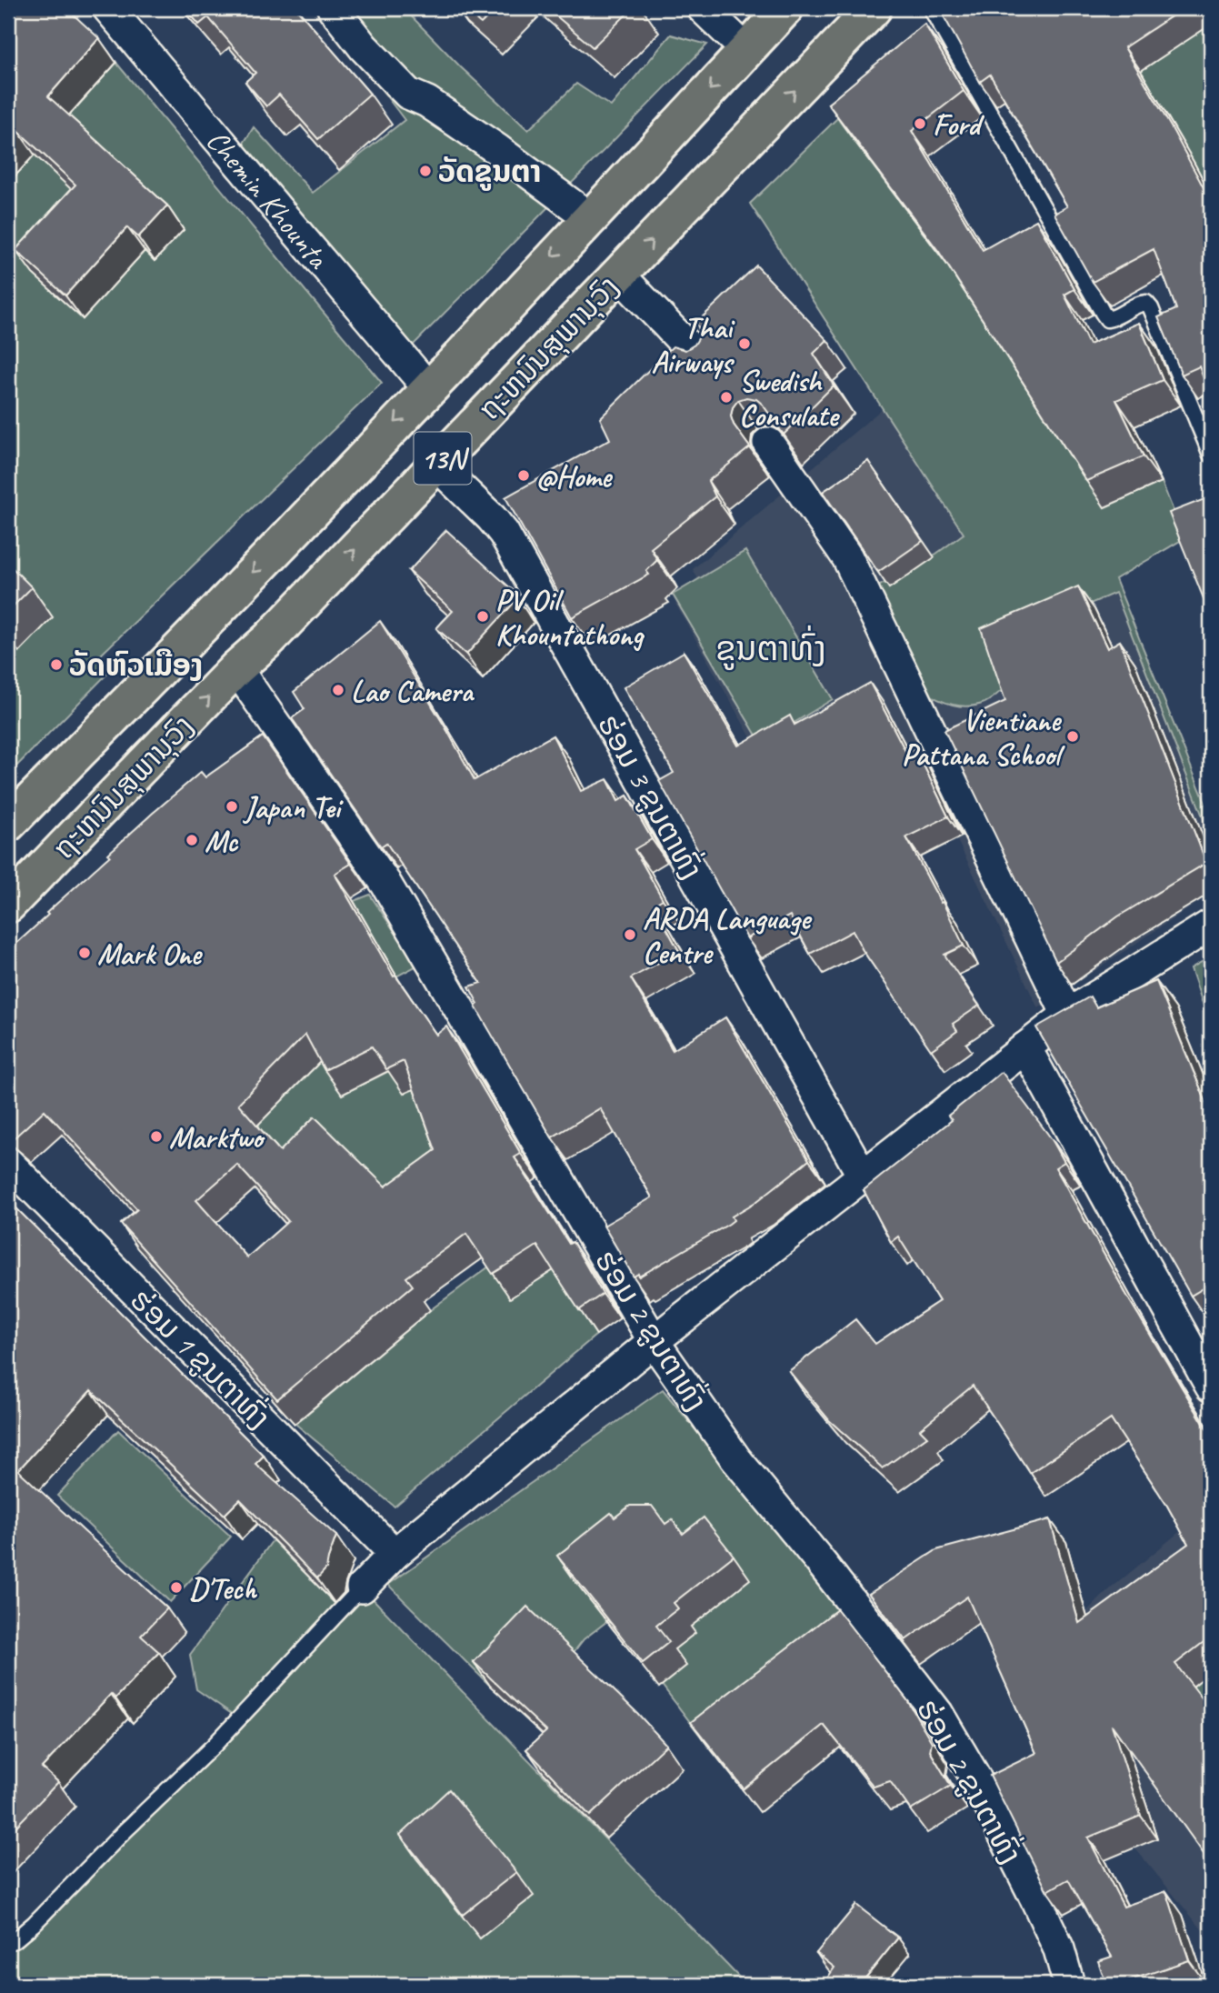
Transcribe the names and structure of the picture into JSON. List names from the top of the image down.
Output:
{
  "streets": {
    "highway": ["ຖະຫນົນສຸພານຸວົງ", "13N"],
    "street": [
      "Chemin Khounta",
      "ຮ່ອມ 3 ຂູນຕາທົ່ງ",
      "ຮ່ອມ 2 ຂູນຕາທົ່ງ",
      "ຮ່ອມ 1 ຂູນຕາທົ່ງ"
    ]
  },
  "crossings": [
    ["Chemin Khounta", "ຖະຫນົນສຸພານຸວົງ"],
    ["ຖະຫນົນສຸພານຸວົງ", "ຮ່ອມ 3 ຂູນຕາທົ່ງ"],
    ["ຖະຫນົນສຸພານຸວົງ", "ຮ່ອມ 2 ຂູນຕາທົ່ງ"]
  ],
  "districts": ["ຂູນຕາທົ່ງ"],
  "places": [
    "Ford",
    "ວັດຂູນຕາ",
    "Thai Airways",
    "Swedish Consulate",
    "@Home",
    "PV Oil Khountathong",
    "ວັດຫົວເມືອງ",
    "Lao Camera",
    "Vientiane Pattana School",
    "Japan Tei",
    "Mc",
    "ARDA Language Centre",
    "Mark One",
    "Marktwo",
    "D'Tech"
  ]
}
